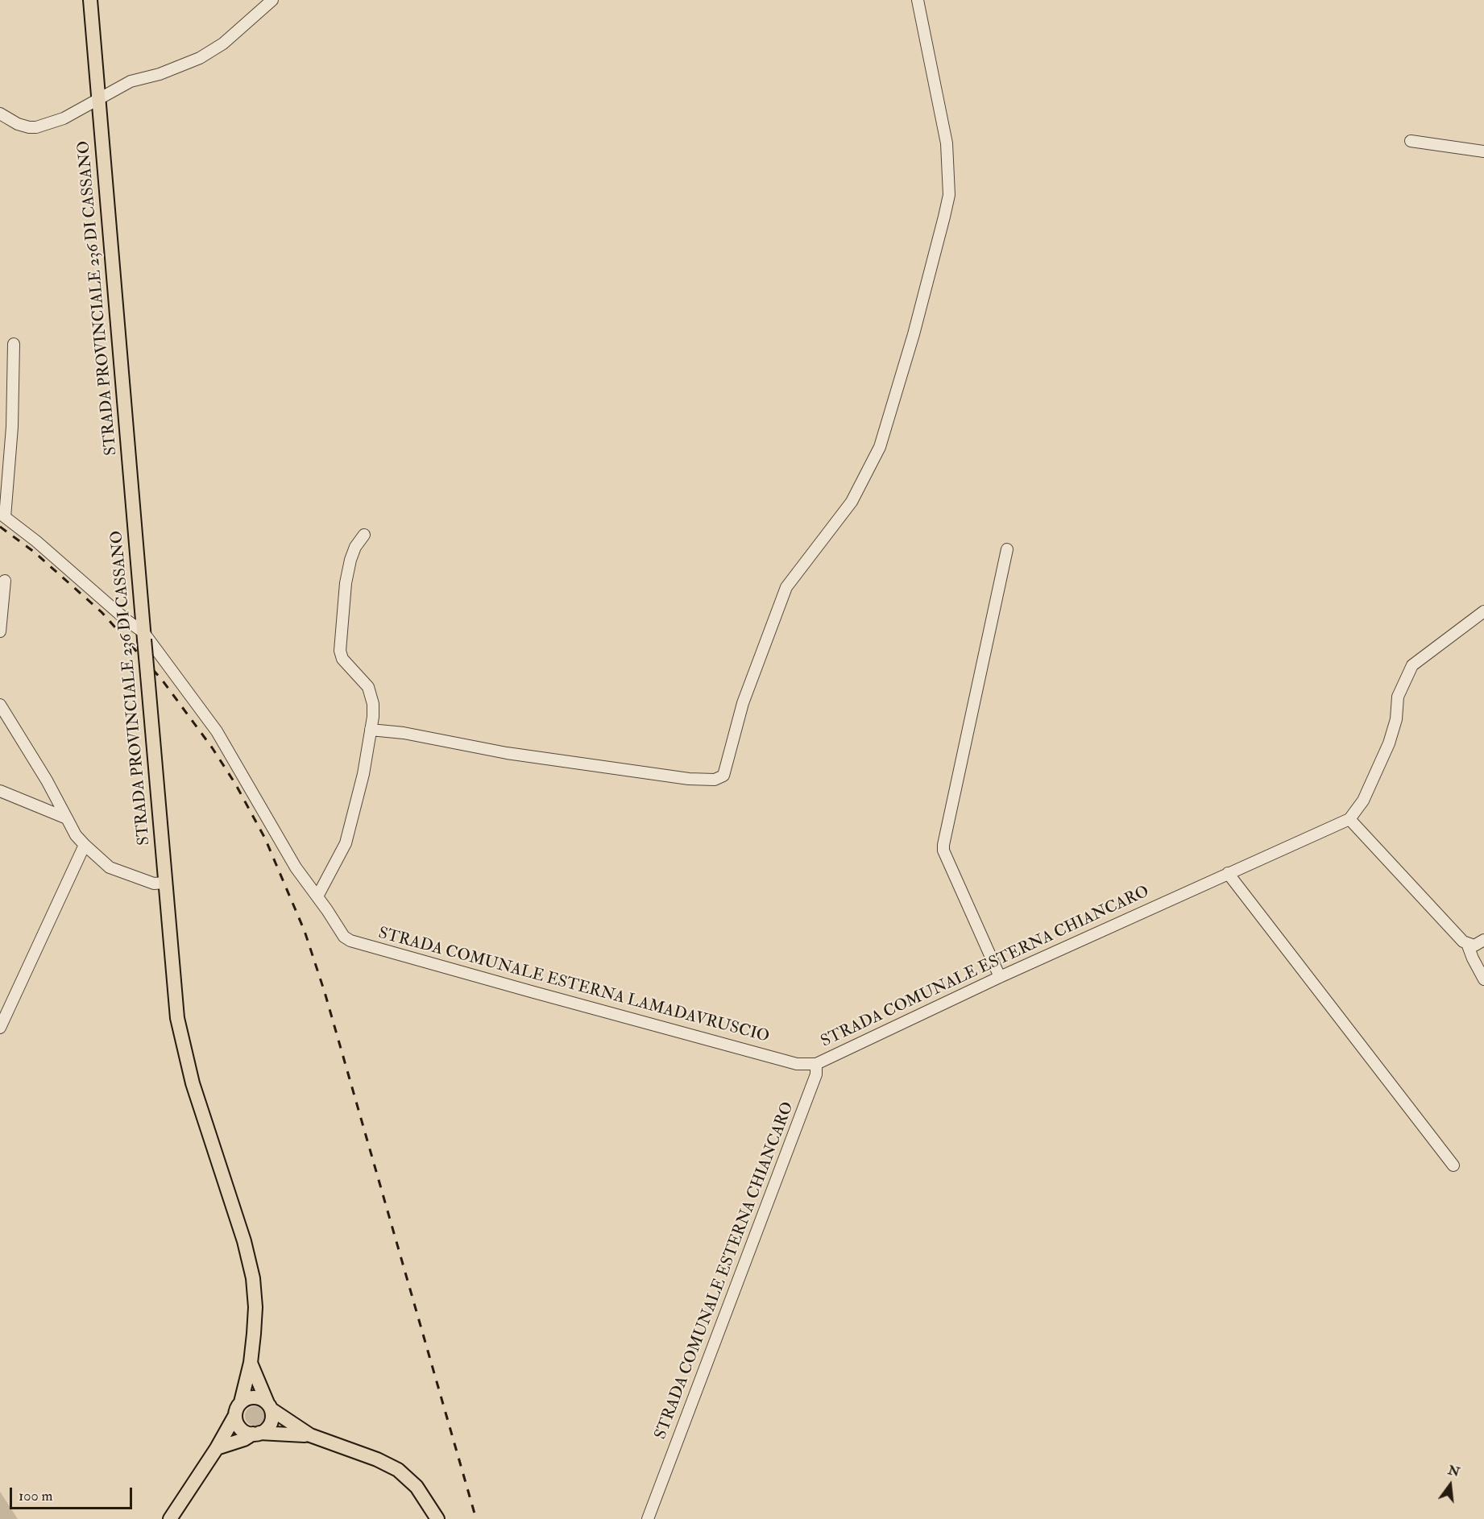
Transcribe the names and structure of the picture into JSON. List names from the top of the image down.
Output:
{
  "streets": {
    "main road": ["STRADA PROVINCIALE 236 DI CASSANO"],
    "street": ["STRADA COMUNALE ESTERNA CHIANCARO", "STRADA COMUNALE ESTERNA LAMADAVRUSCIO"]
  },
  "crossings": [
    ["STRADA PROVINCIALE 236 DI CASSANO", "STRADA COMUNALE ESTERNA LAMADAVRUSCIO"],
    ["STRADA COMUNALE ESTERNA CHIANCARO", "STRADA COMUNALE ESTERNA LAMADAVRUSCIO"]
  ],
  "scale_bar": "100 m",
  "north": "top"
}
